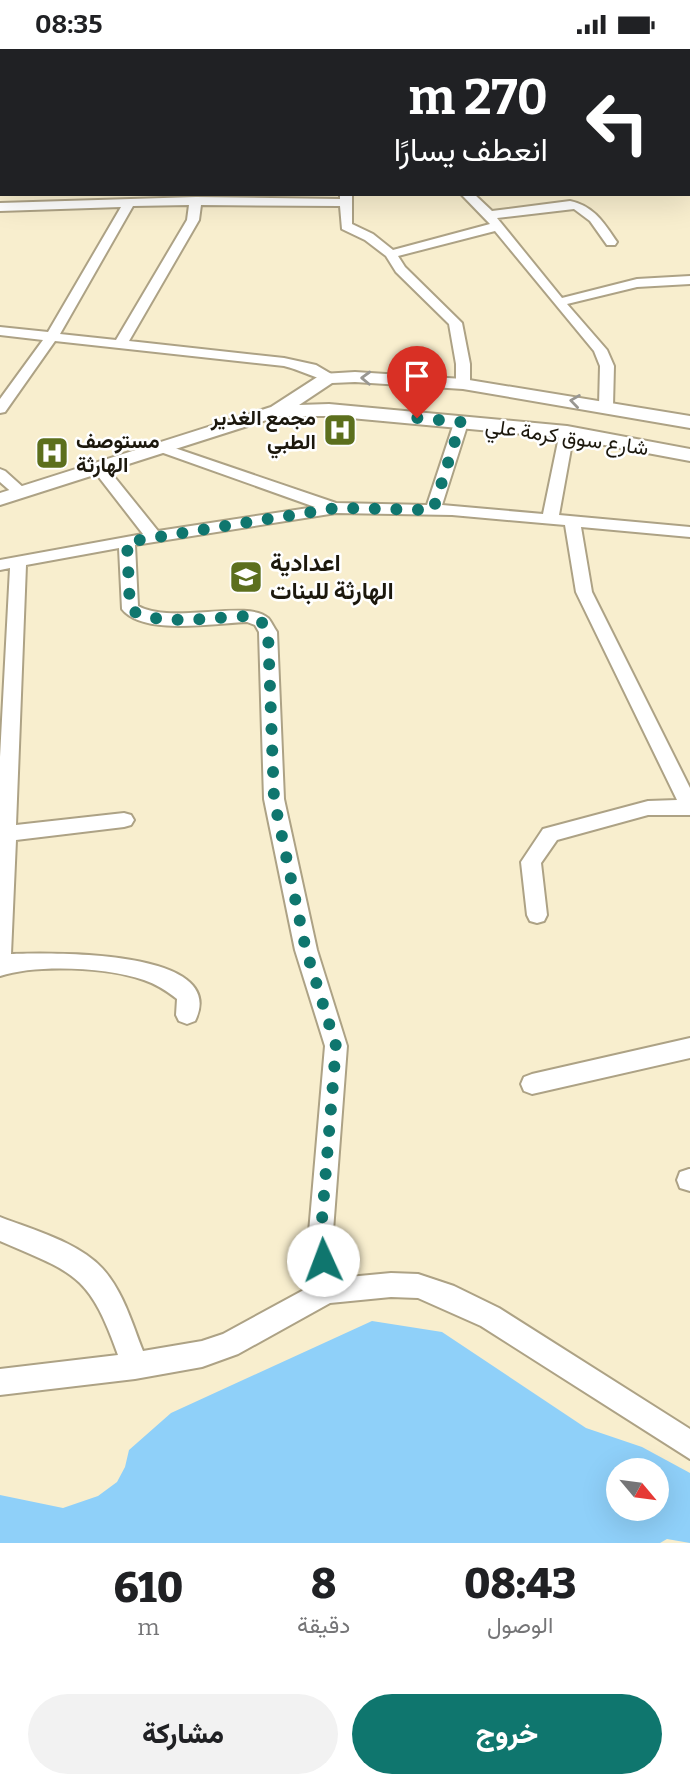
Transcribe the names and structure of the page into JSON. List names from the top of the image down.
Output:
{
  "streets": {
    "main road": ["شارع سوق كرمة علي"]
  },
  "places": {
    "hospital": ["مجمع الغدير الطبي", "مستوصف الهارثة"],
    "school or university": ["اعدادية الهارثة للبنات"]
  },
  "north": "bottom right",
  "page": {
    "status": "08:35",
    "turn": ["270 m", "انعطف يسارًا"],
    "eta": [
      "08:43",
      "الوصول",
      "8",
      "دقيقة",
      "610",
      "m"
    ],
    "buttons": ["خروج", "مشاركة"]
  }
}
